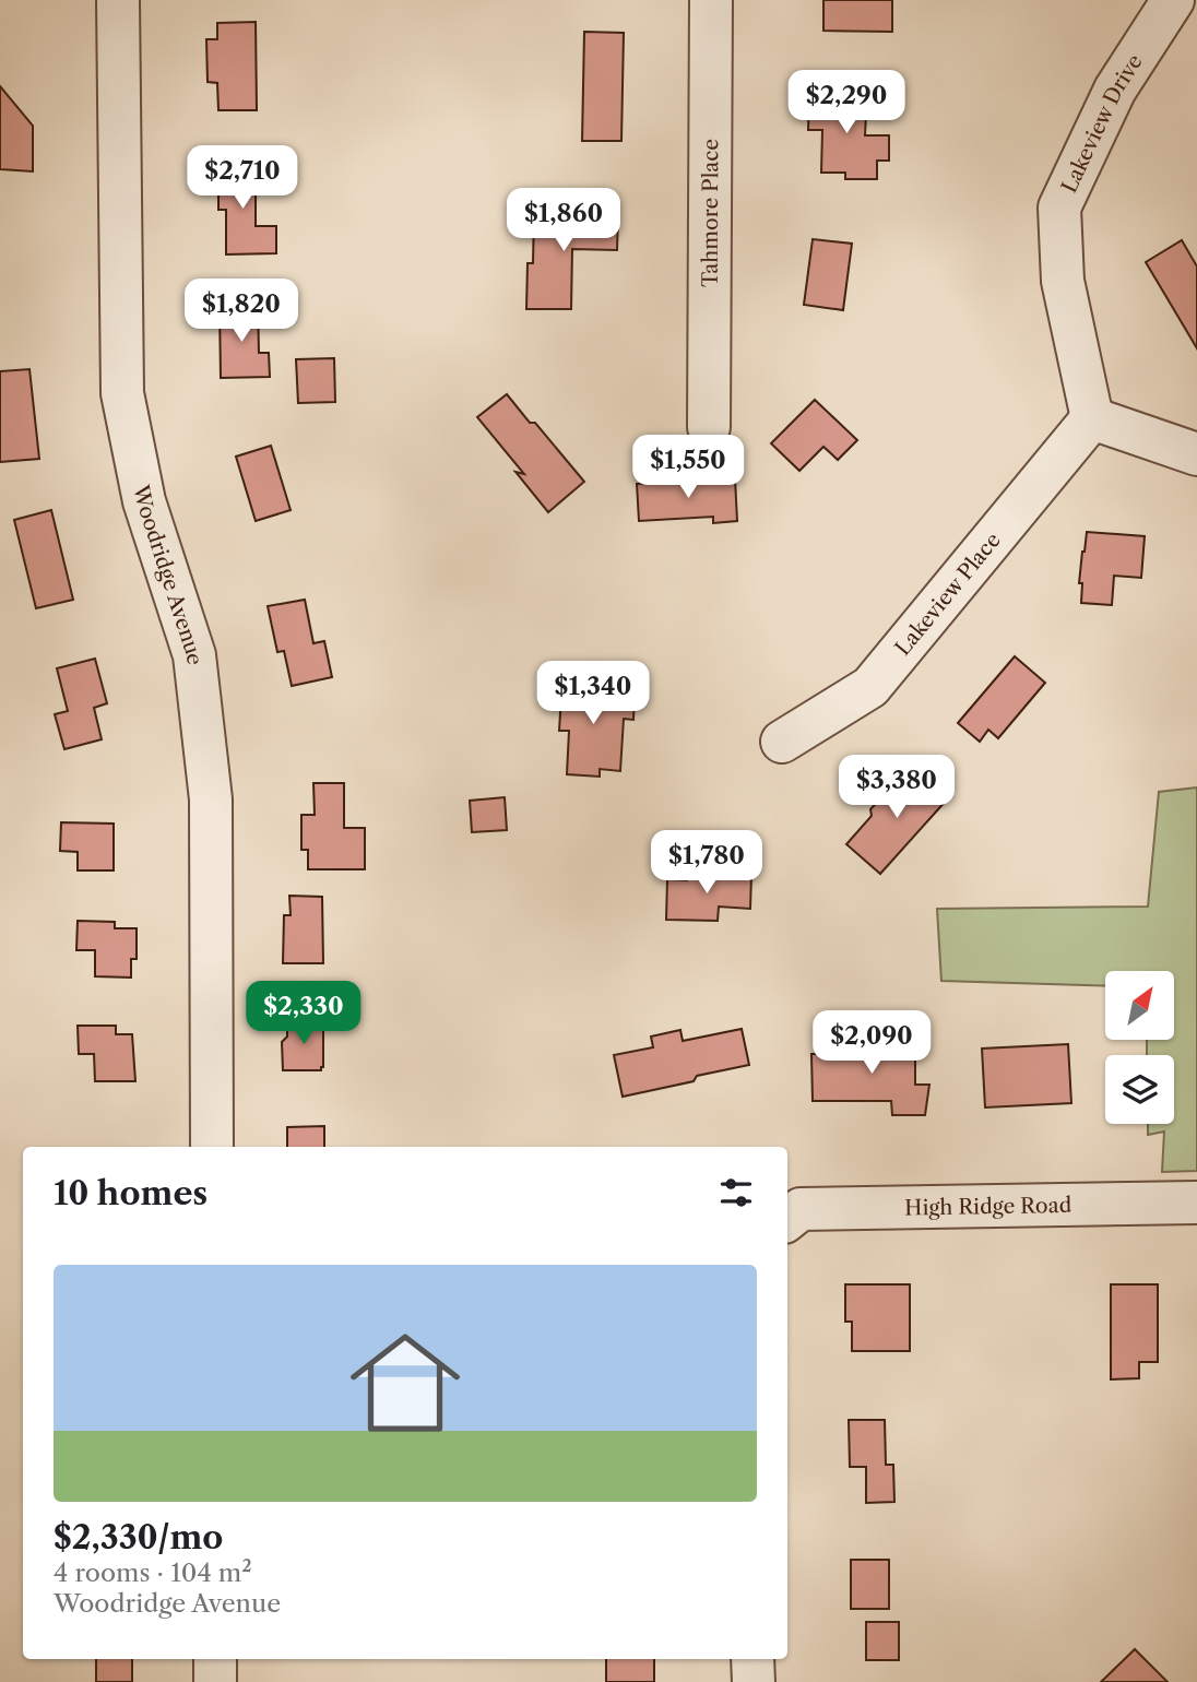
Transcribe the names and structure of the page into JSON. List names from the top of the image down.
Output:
{
  "streets": {
    "street": [
      "Lakeview Drive",
      "Tahmore Place",
      "Woodridge Avenue",
      "Lakeview Place",
      "High Ridge Road"
    ]
  },
  "crossings": [
    ["Lakeview Drive", "Lakeview Place"]
  ],
  "north": "top right",
  "page": {
    "price": [
      "$2,290",
      "$2,710",
      "$1,860",
      "$1,820",
      "$1,550",
      "$1,340",
      "$3,380",
      "$1,780",
      "$2,330",
      "$2,090"
    ],
    "heading": "10 homes",
    "list": [
      {
        "name": "$2,330/mo",
        "note": "4 rooms · 104 m² · Woodridge Avenue"
      }
    ]
  }
}
